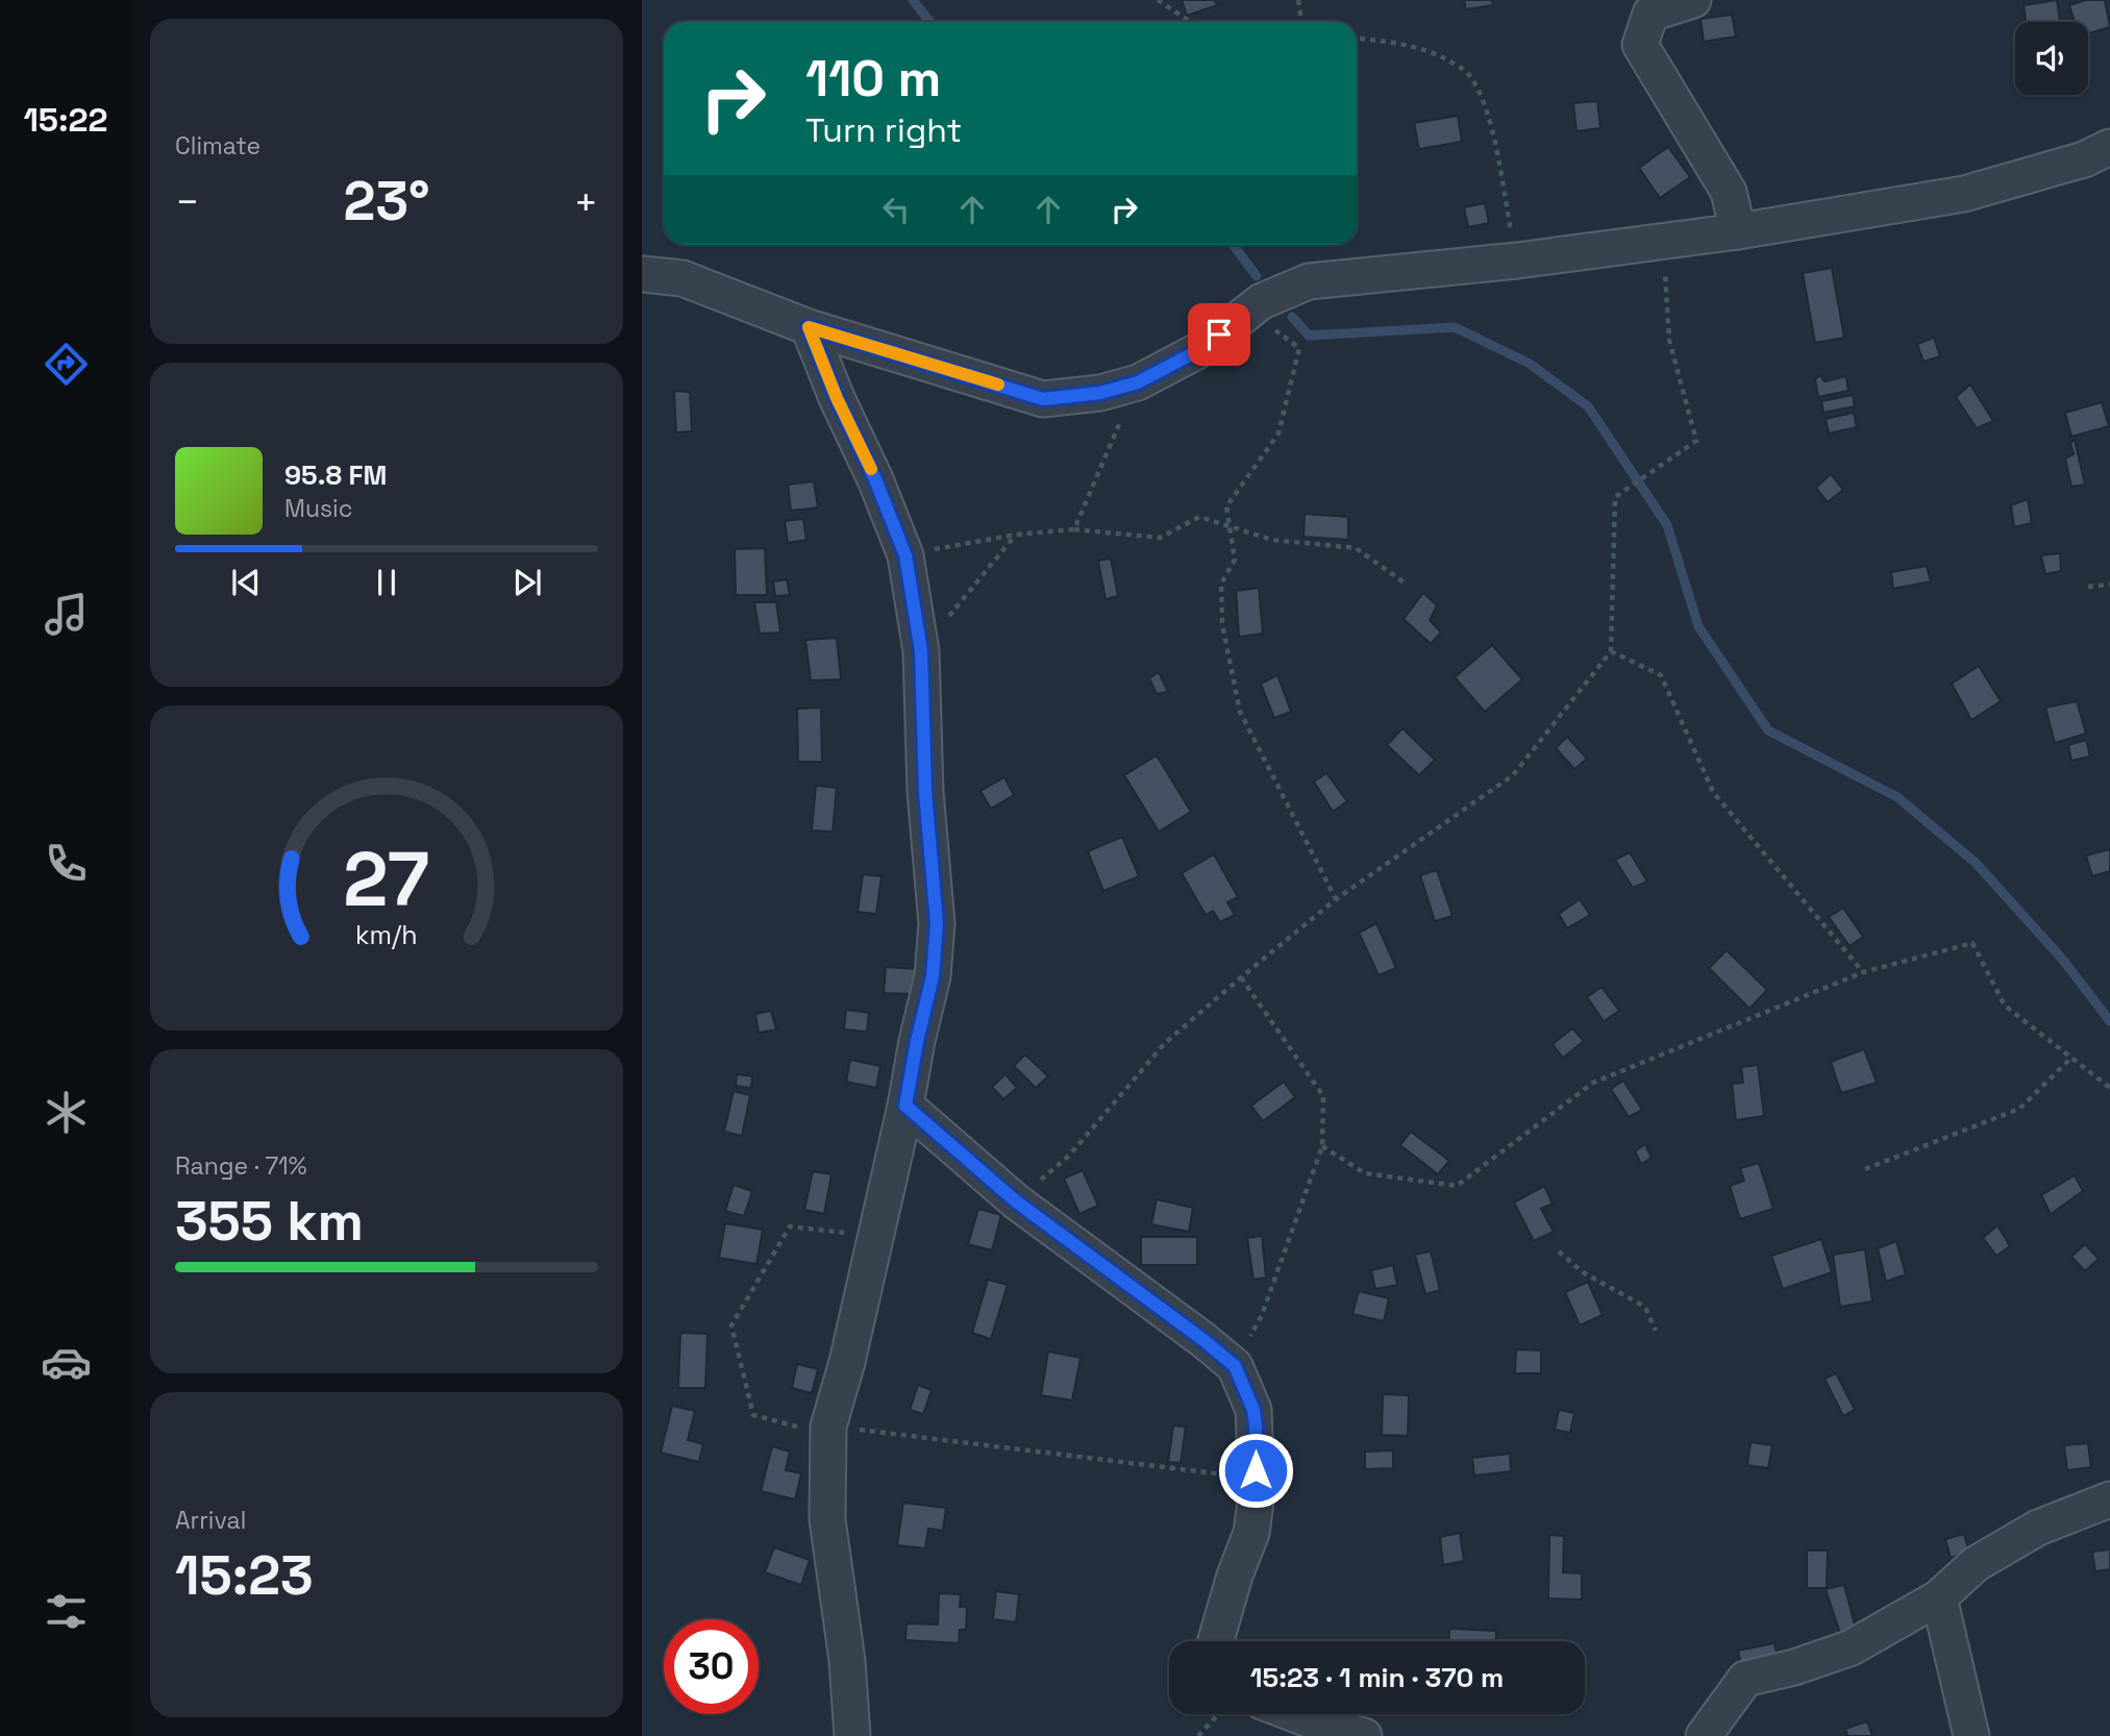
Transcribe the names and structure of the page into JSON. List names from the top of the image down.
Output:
{
  "page": {
    "tabs": "15:22",
    "tile": [
      "Climate",
      ["Range · 71%", "355 km"],
      ["Arrival", "15:23"]
    ],
    "turn": ["110 m", "Turn right"],
    "heat": ["−", "23°", "+"],
    "song": ["95.8 FM", "Music"],
    "limit": "30",
    "trip": "15:23 · 1 min · 370 m",
    "gauge": ["27", "km/h"]
  }
}
